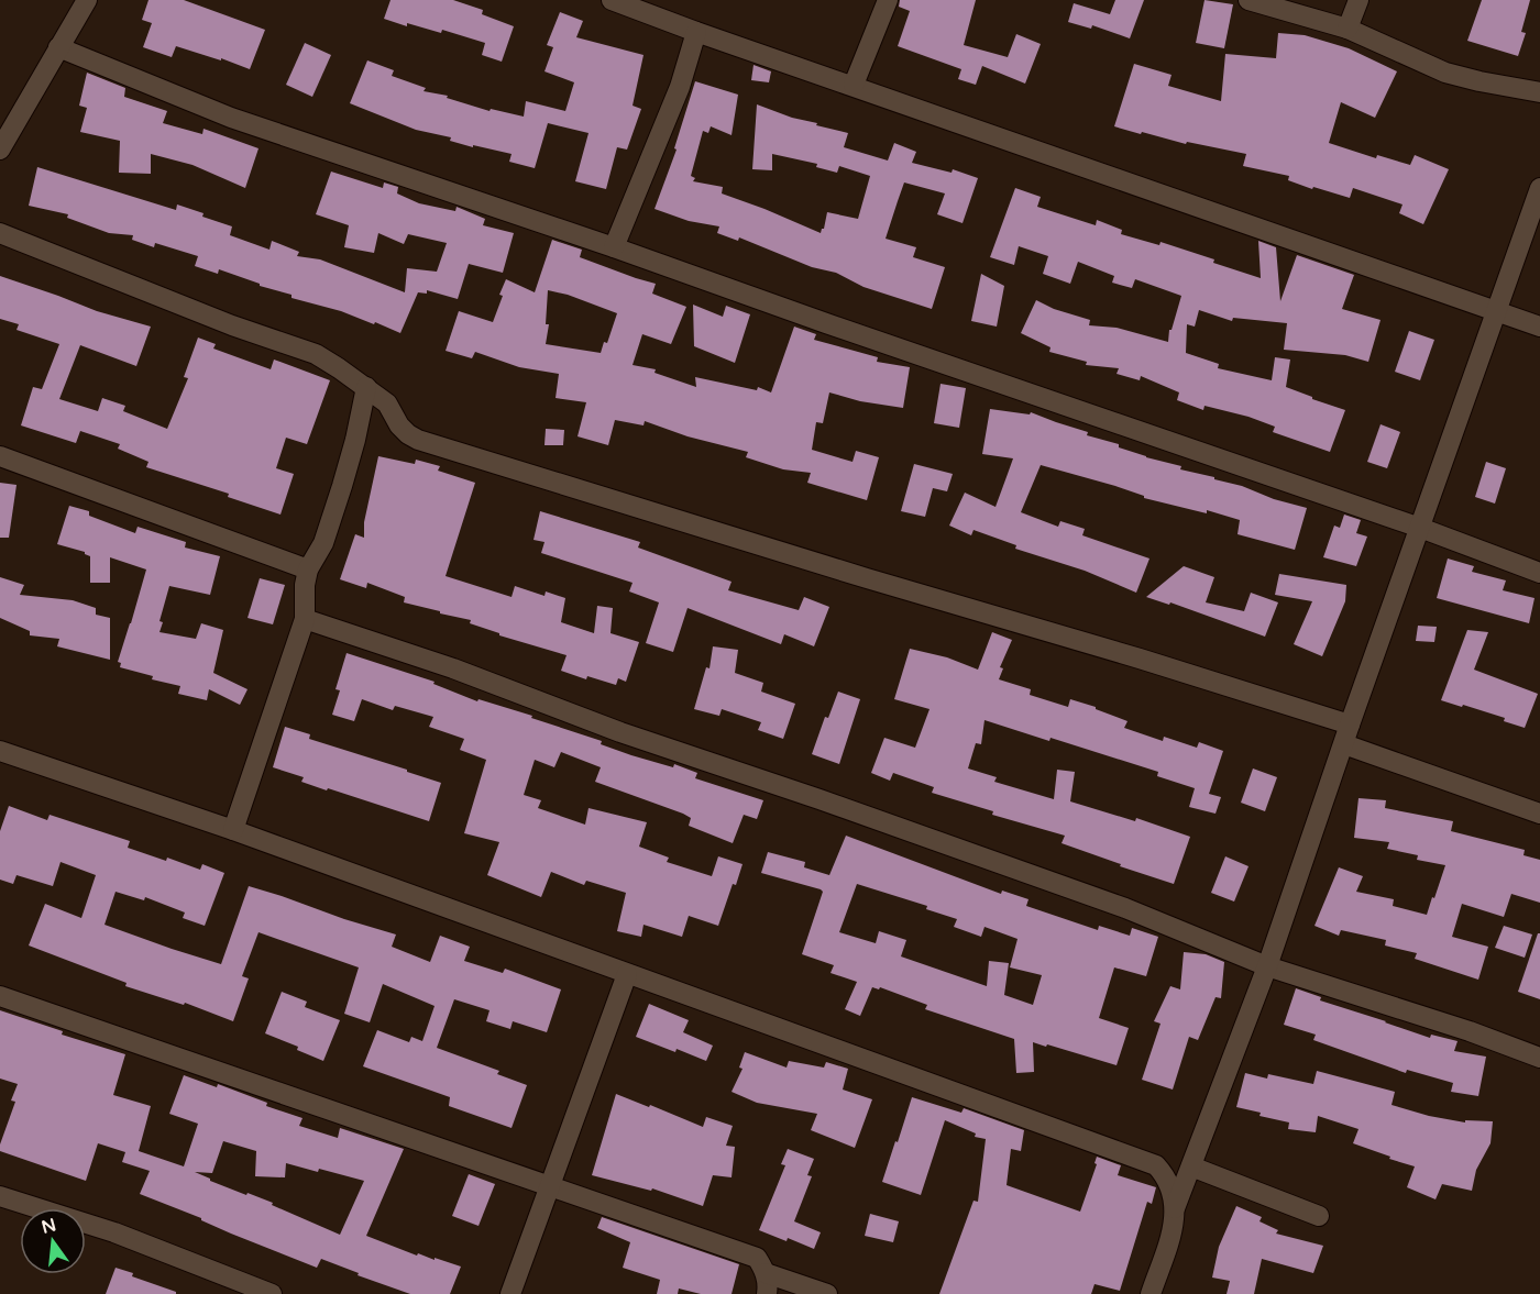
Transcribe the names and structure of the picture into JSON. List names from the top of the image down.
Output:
{
  "north": "top"
}
